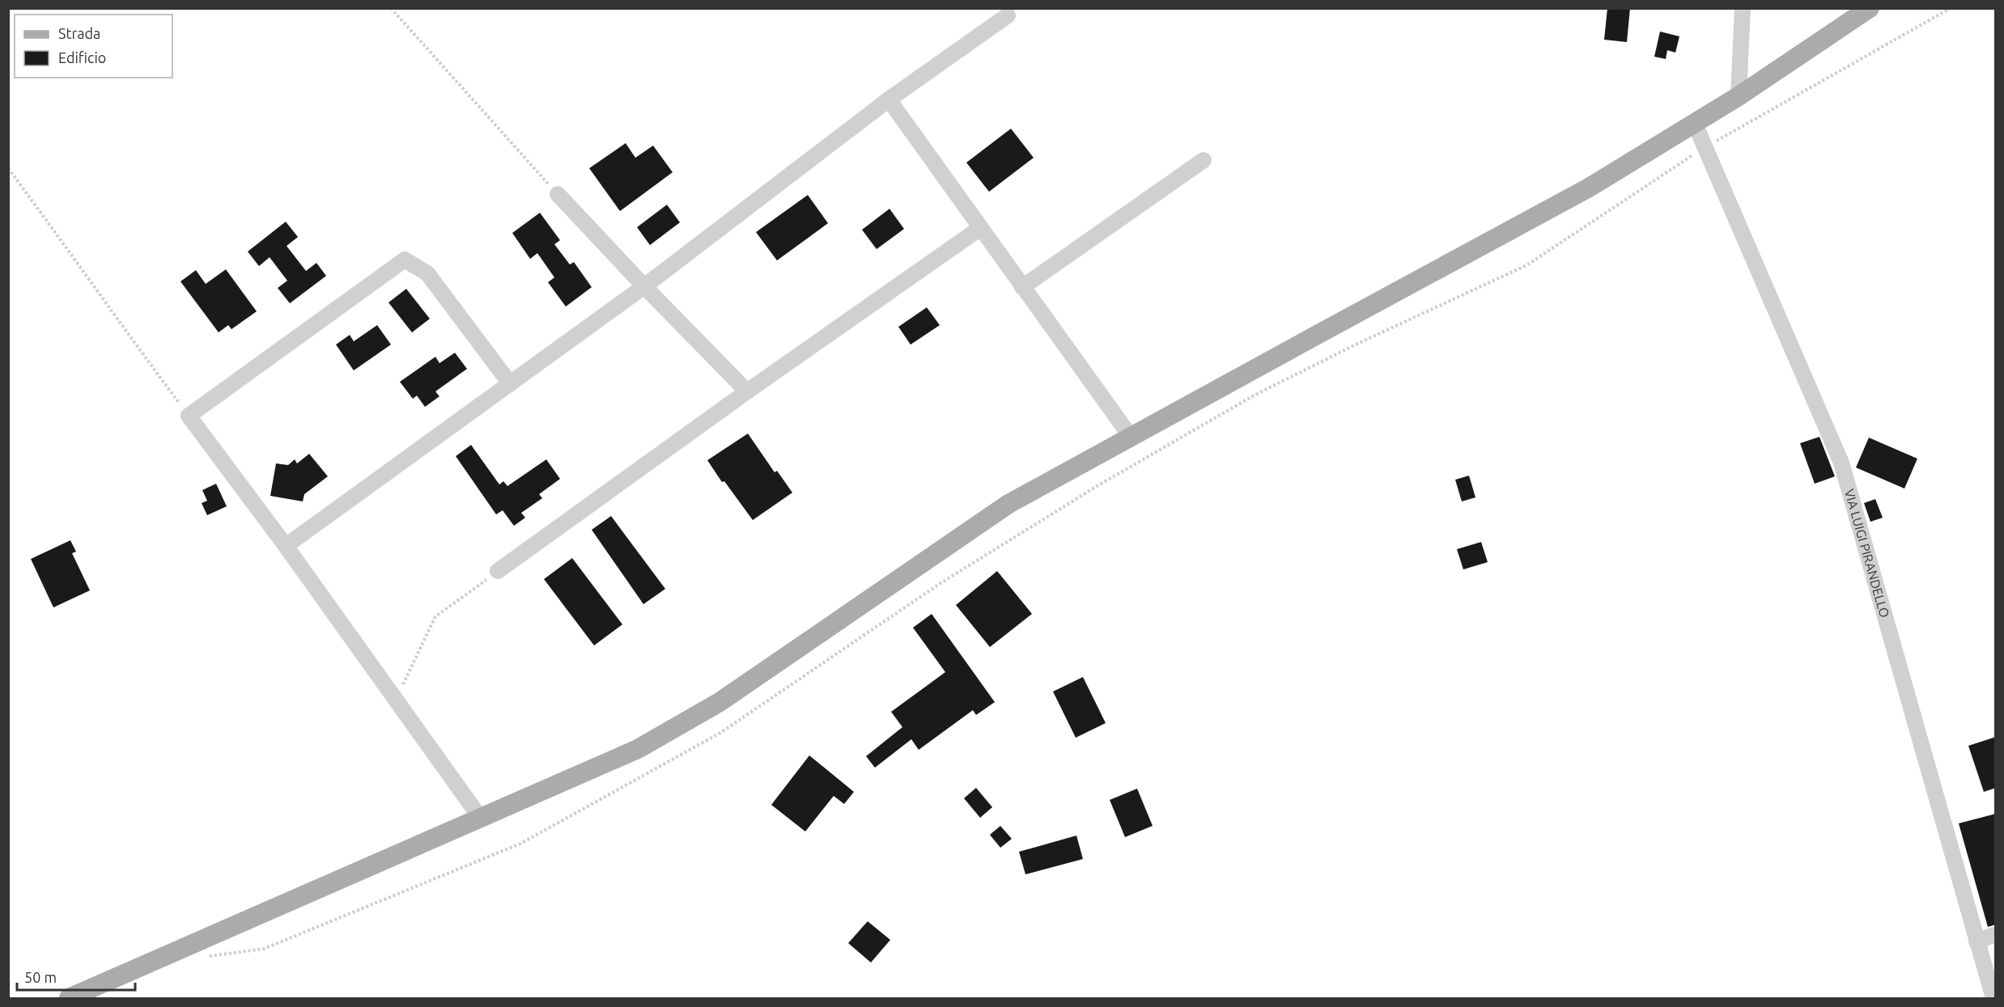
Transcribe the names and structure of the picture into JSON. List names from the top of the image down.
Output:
{
  "streets": {
    "street": ["VIA LUIGI PIRANDELLO"]
  },
  "legend": ["Strada", "Edificio"],
  "scale_bar": "50 m"
}
